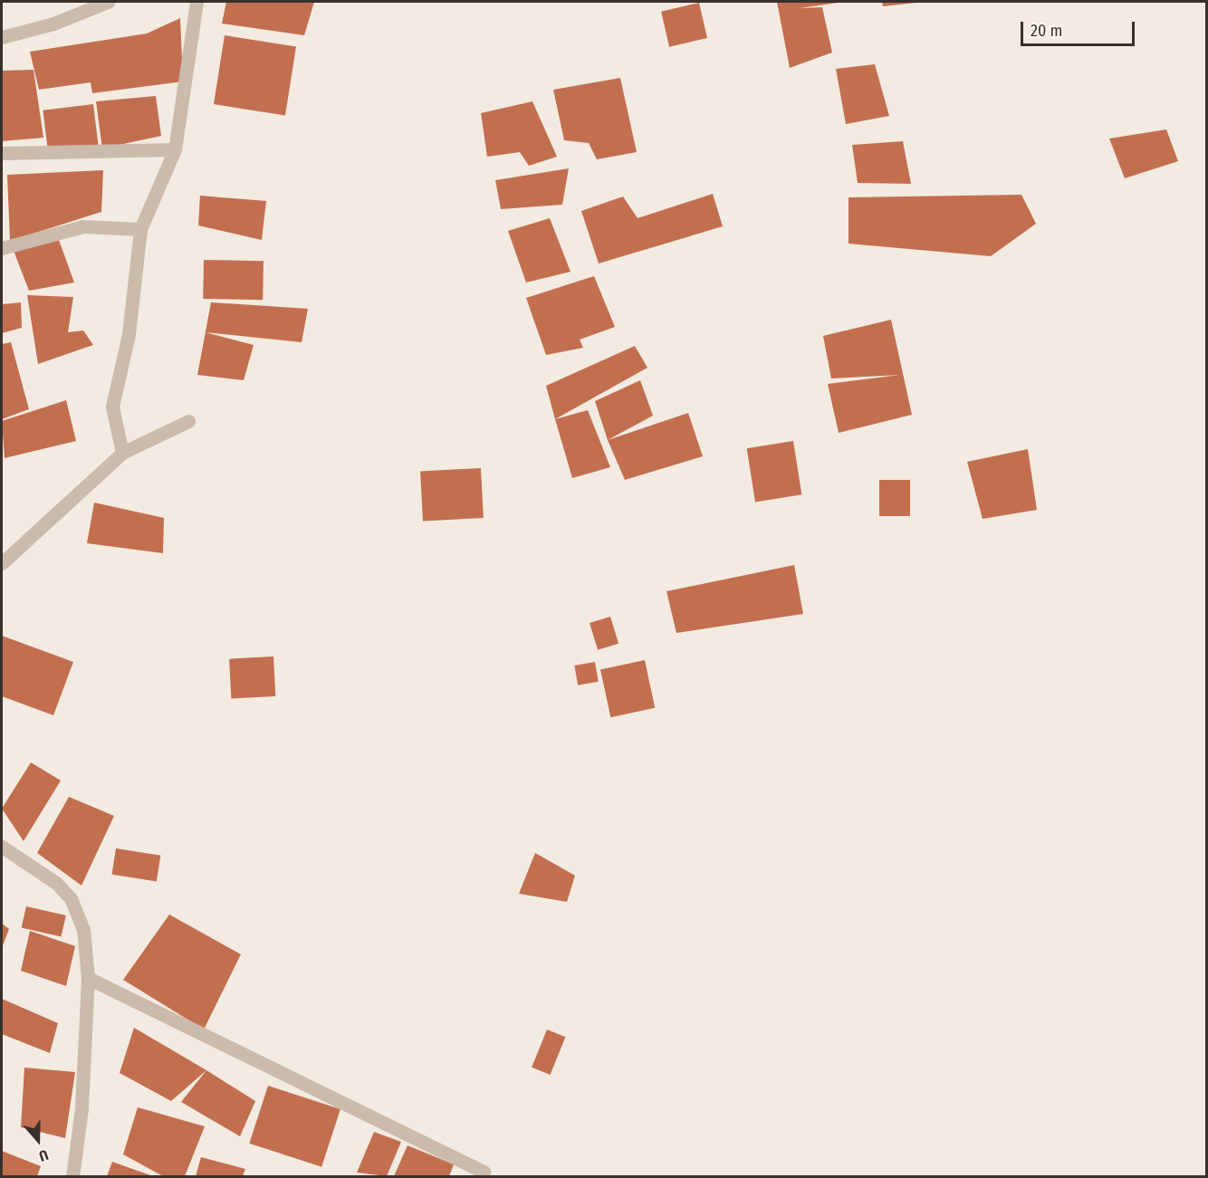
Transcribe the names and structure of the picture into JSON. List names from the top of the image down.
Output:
{
  "scale_bar": "20 m",
  "north": "bottom"
}
